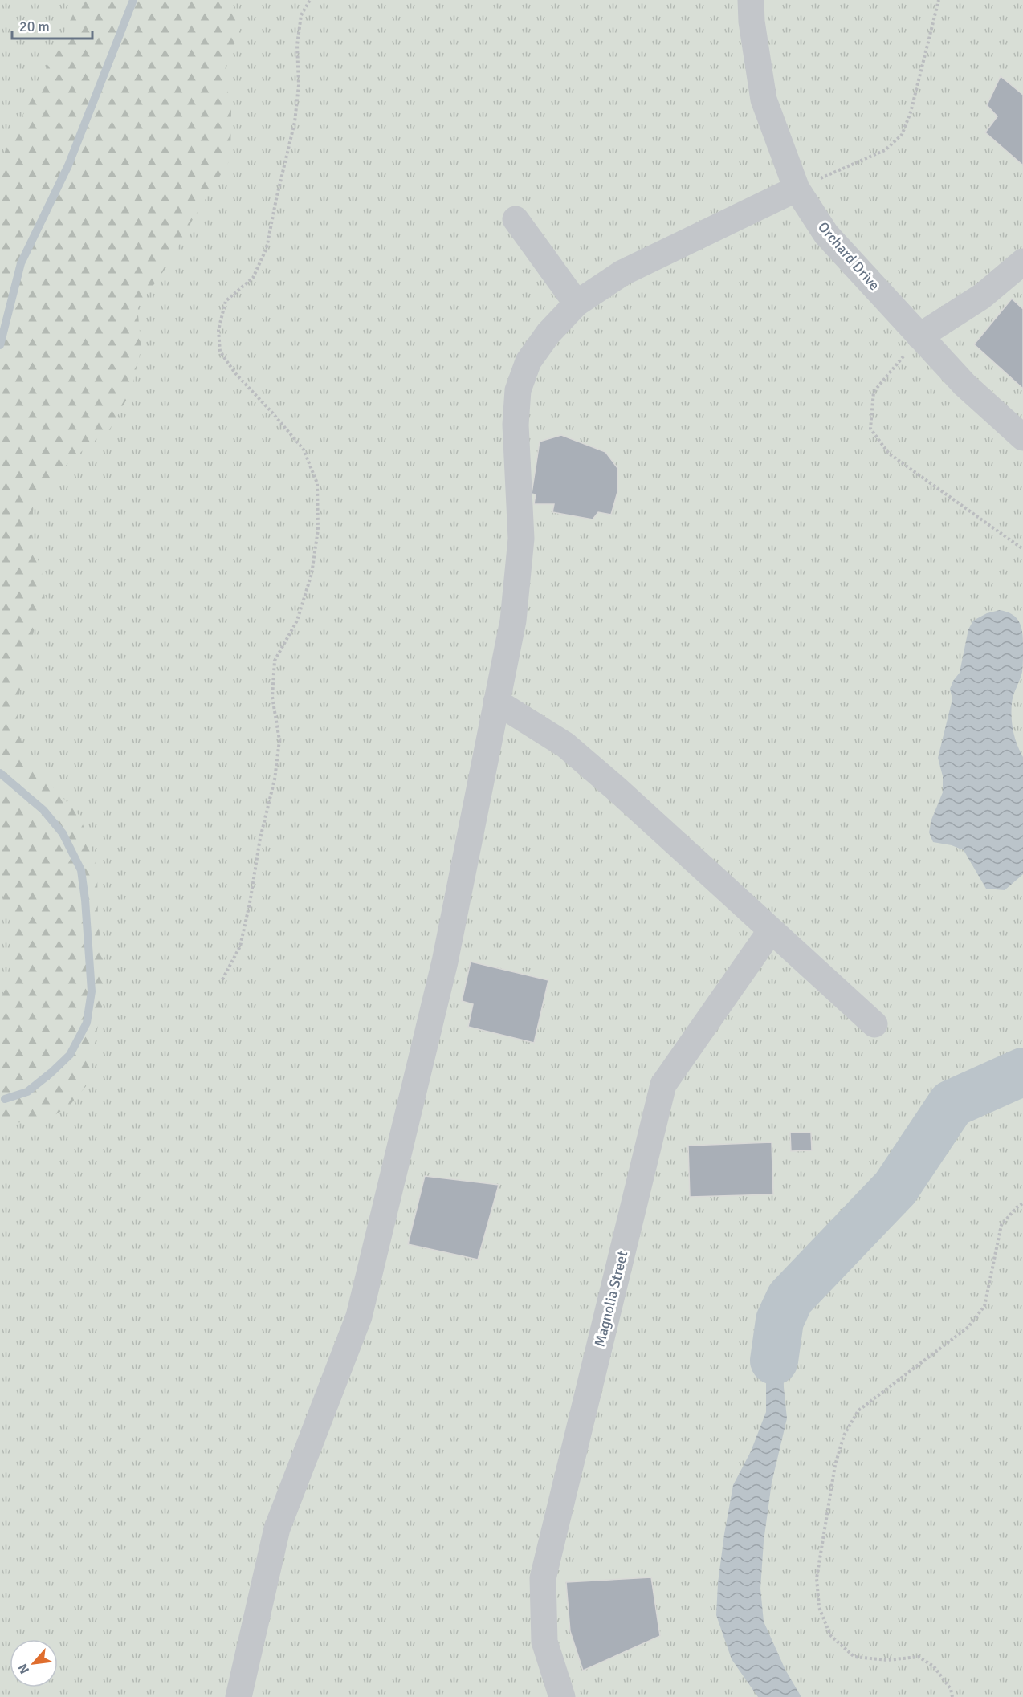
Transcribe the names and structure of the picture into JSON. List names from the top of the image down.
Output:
{
  "streets": {
    "street": ["Orchard Drive", "Magnolia Street"]
  },
  "scale_bar": "20 m",
  "north": "bottom left"
}
